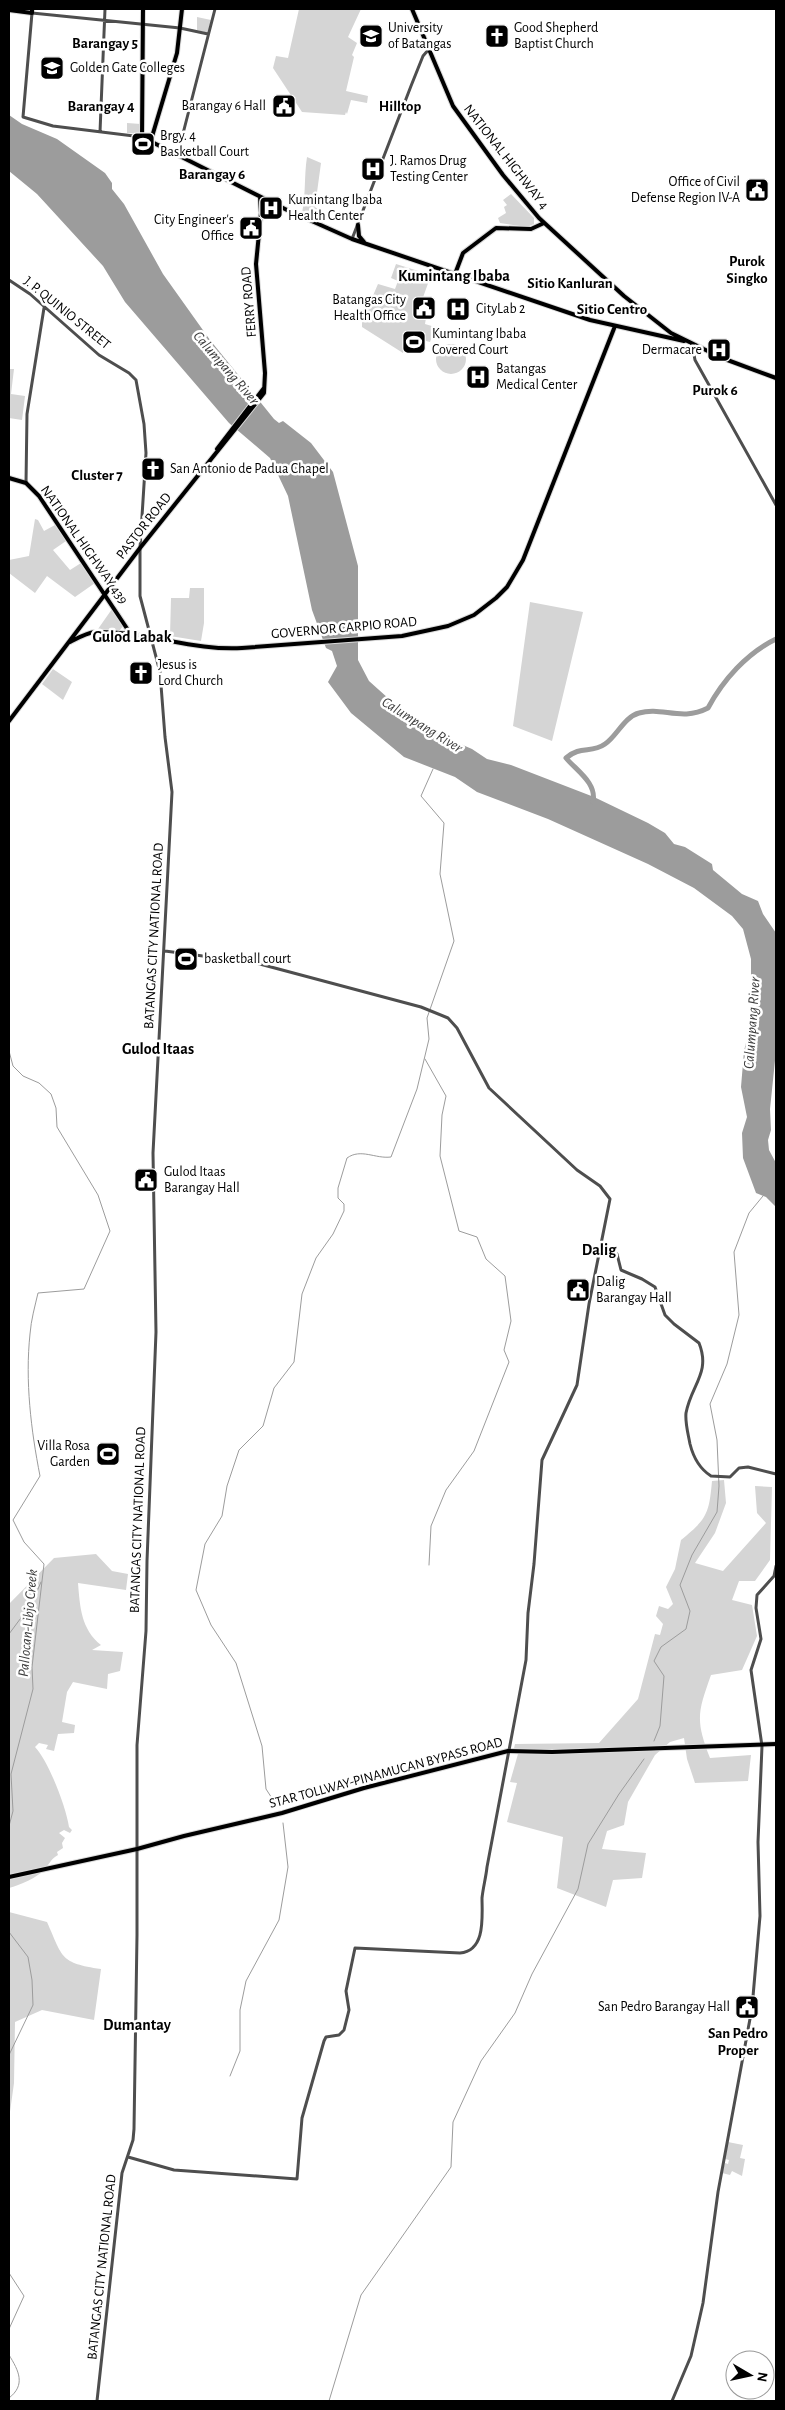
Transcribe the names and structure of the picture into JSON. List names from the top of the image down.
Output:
{
  "streets": {
    "main road": [
      "NATIONAL HIGHWAY 4",
      "FERRY ROAD",
      "PASTOR ROAD",
      "NATIONAL HIGHWAY 439",
      "GOVERNOR CARPIO ROAD",
      "STAR TOLLWAY-PINAMUCAN BYPASS ROAD"
    ],
    "street": ["J. P. QUINIO STREET", "BATANGAS CITY NATIONAL ROAD"]
  },
  "crossings": [
    ["FERRY ROAD", "PASTOR ROAD"],
    ["J. P. QUINIO STREET", "BATANGAS CITY NATIONAL ROAD"],
    ["PASTOR ROAD", "NATIONAL HIGHWAY 439"],
    ["PASTOR ROAD", "GOVERNOR CARPIO ROAD"],
    ["PASTOR ROAD", "BATANGAS CITY NATIONAL ROAD"],
    ["NATIONAL HIGHWAY 439", "GOVERNOR CARPIO ROAD"],
    ["GOVERNOR CARPIO ROAD", "BATANGAS CITY NATIONAL ROAD"],
    ["BATANGAS CITY NATIONAL ROAD", "STAR TOLLWAY-PINAMUCAN BYPASS ROAD"]
  ],
  "districts": [
    "Barangay 5",
    "Barangay 4",
    "Hilltop",
    "Barangay 6",
    "Purok Singko",
    "Kumintang Ibaba",
    "Sitio Kanluran",
    "Sitio Centro",
    "Purok 6",
    "Cluster 7",
    "Gulod Labak",
    "Gulod Itaas",
    "Dalig",
    "Dumantay",
    "San Pedro Proper"
  ],
  "water": ["Calumpang River", "Pallocan-Libjo Creek"],
  "places": {
    "school or university": ["University of Batangas", "Golden Gate Colleges"],
    "church": ["Good Shepherd Baptist Church", "San Antonio de Padua Chapel", "Jesus is Lord Church"],
    "public building": [
      "Barangay 6 Hall",
      "Office of Civil Defense Region IV-A",
      "City Engineer's Office",
      "Batangas City Health Office",
      "Gulod Itaas Barangay Hall",
      "Dalig Barangay Hall",
      "San Pedro Barangay Hall"
    ],
    "sports": [
      "Brgy. 4 Basketball Court",
      "Kumintang Ibaba Covered Court",
      "basketball court",
      "Villa Rosa Garden"
    ],
    "hospital": [
      "J. Ramos Drug Testing Center",
      "Kumintang Ibaba Health Center",
      "CityLab 2",
      "Dermacare",
      "Batangas Medical Center"
    ]
  },
  "north": "right"
}
